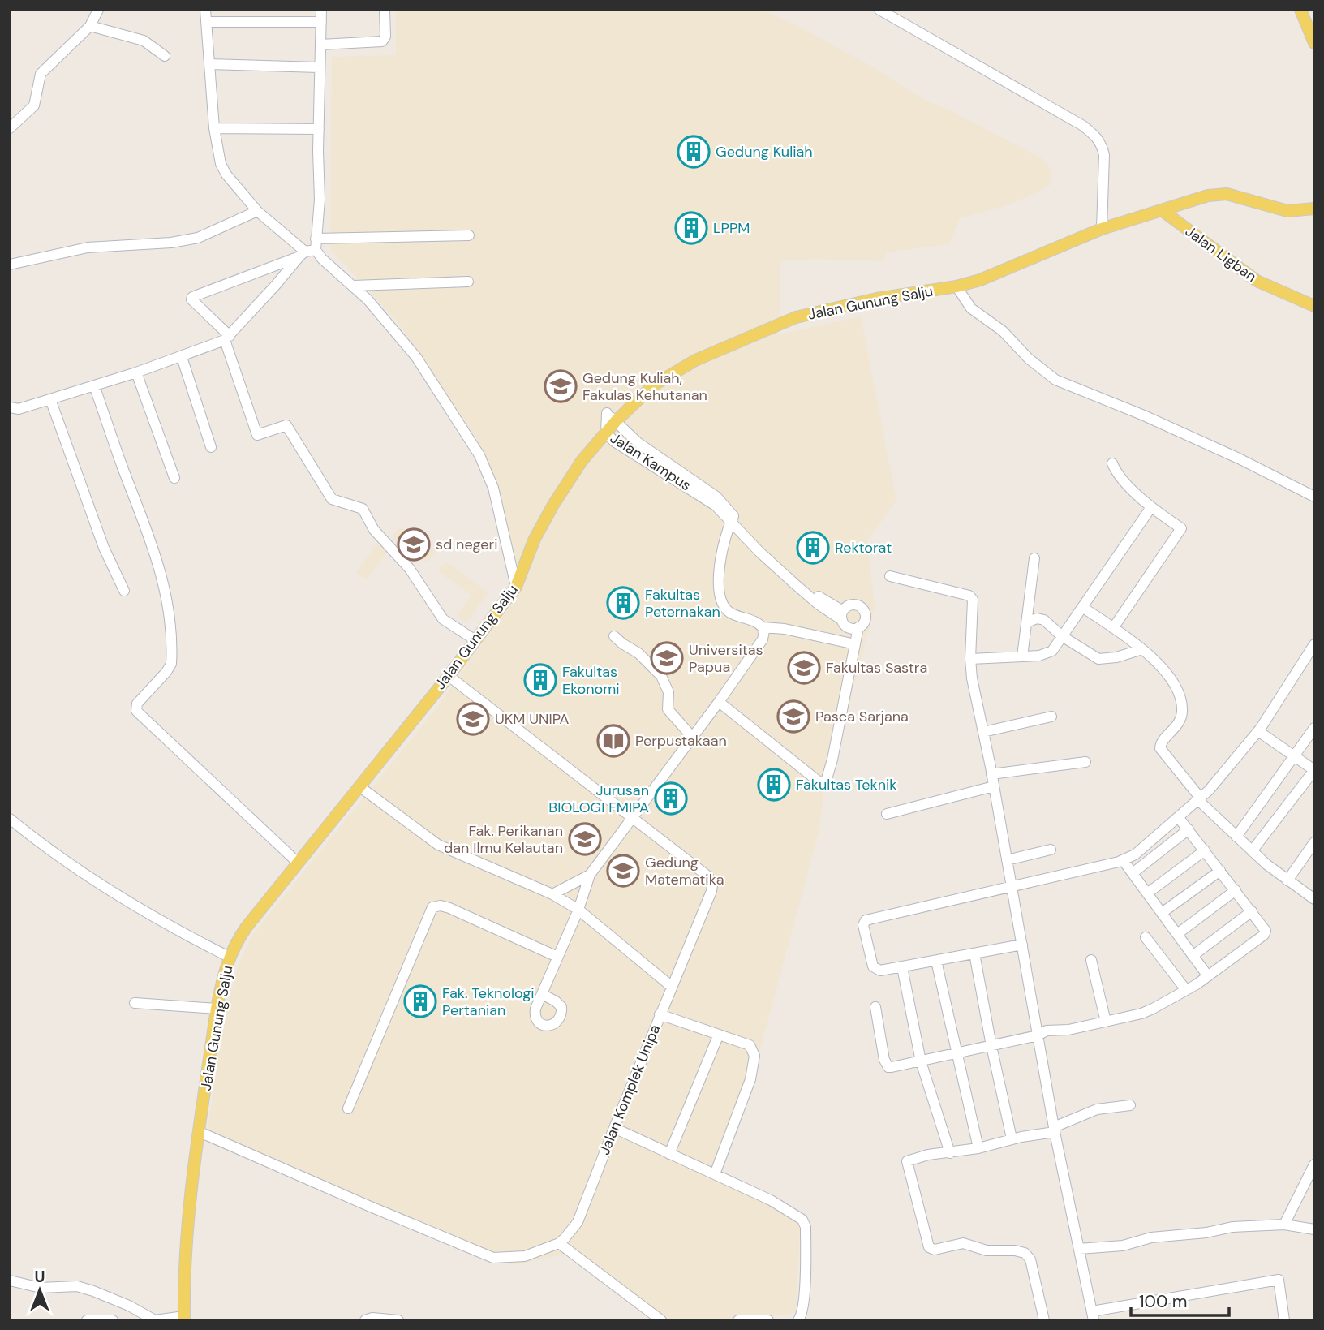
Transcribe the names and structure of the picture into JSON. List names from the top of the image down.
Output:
{
  "streets": {
    "main road": ["Jalan Ligban", "Jalan Gunung Salju"],
    "street": ["Jalan Kampus", "Jalan Komplek Unipa"]
  },
  "crossings": [
    ["Jalan Ligban", "Jalan Gunung Salju"],
    ["Jalan Gunung Salju", "Jalan Kampus"],
    ["Jalan Gunung Salju", "Jalan Komplek Unipa"]
  ],
  "places": {
    "building": [
      "Gedung Kuliah",
      "LPPM",
      "Rektorat",
      "Fakultas Peternakan",
      "Fakultas Ekonomi",
      "Fakultas Teknik",
      "Jurusan BIOLOGI FMIPA",
      "Fak. Teknologi Pertanian"
    ],
    "school or university": [
      "Gedung Kuliah, Fakulas Kehutanan",
      "sd negeri",
      "Universitas Papua",
      "Fakultas Sastra",
      "Pasca Sarjana",
      "UKM UNIPA",
      "Fak. Perikanan dan Ilmu Kelautan",
      "Gedung Matematika"
    ],
    "library": ["Perpustakaan"]
  },
  "scale_bar": "100 m",
  "north": "top"
}
